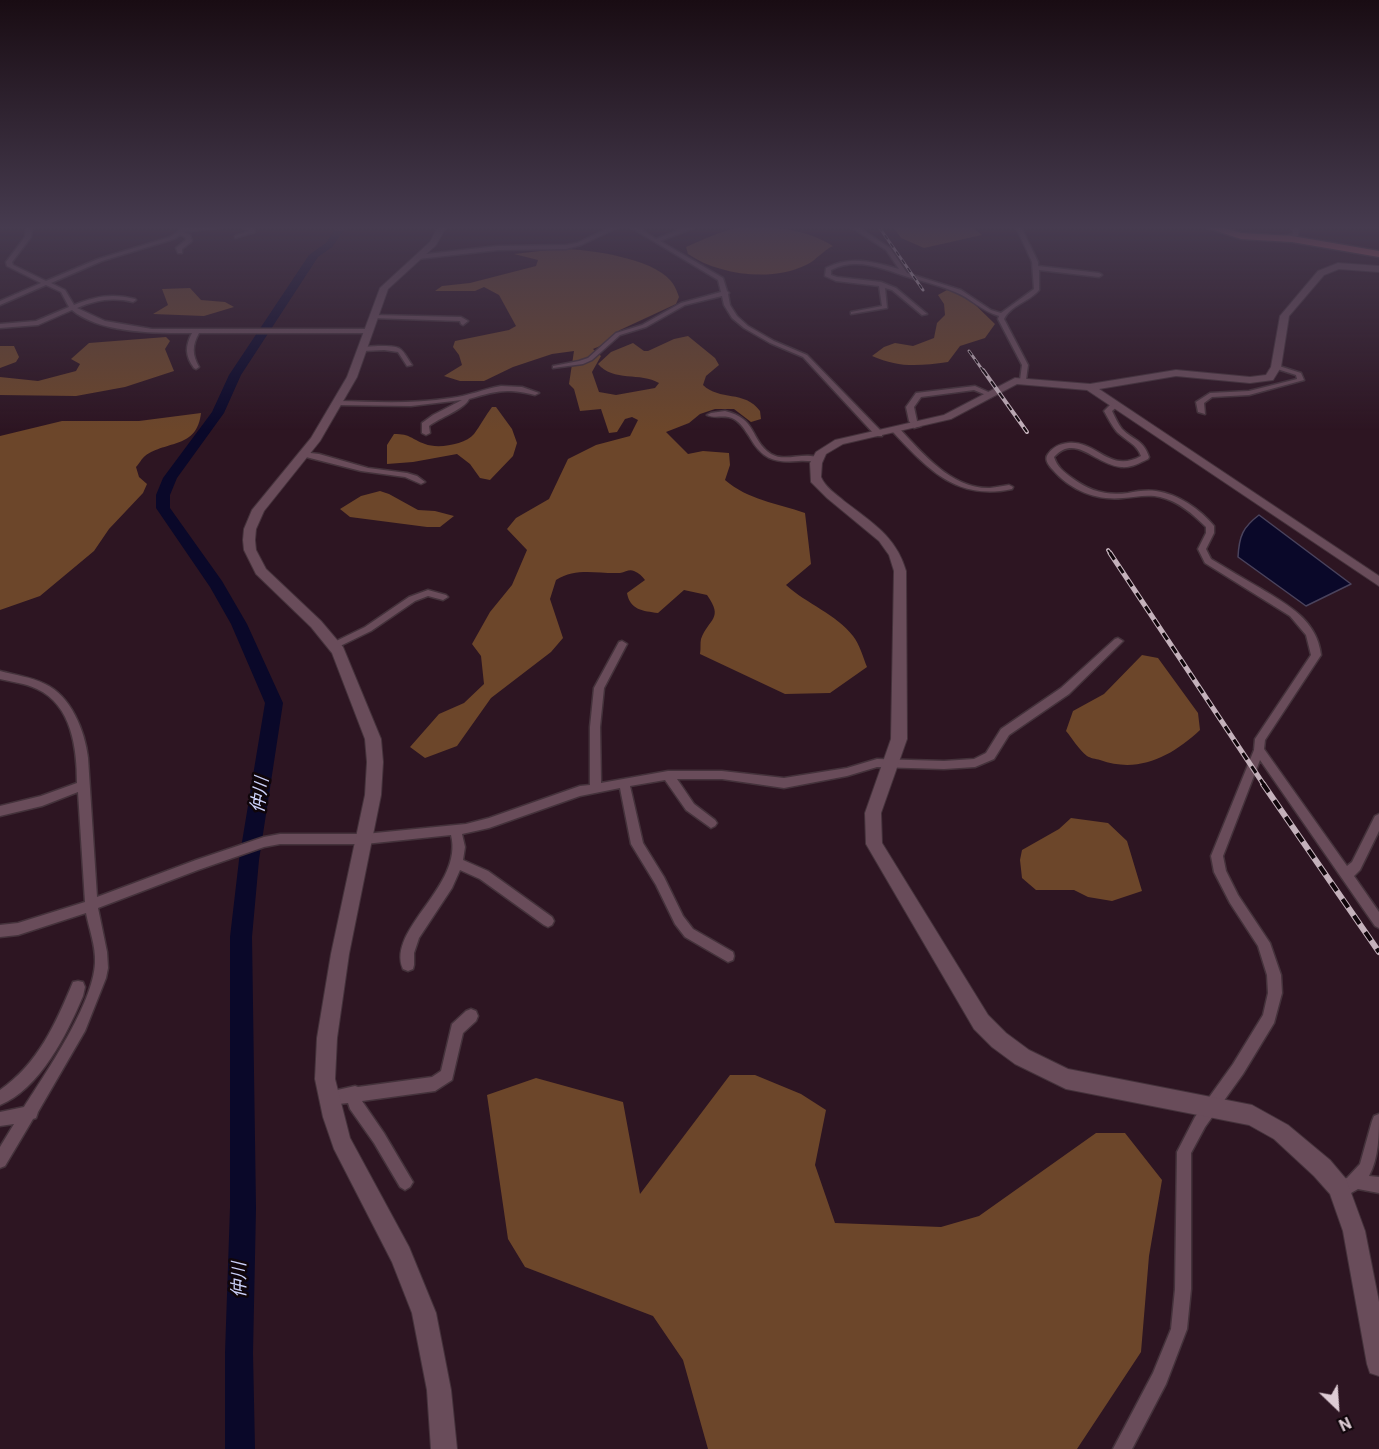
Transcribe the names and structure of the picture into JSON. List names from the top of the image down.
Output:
{
  "water": ["仲川"],
  "north": "bottom right"
}
